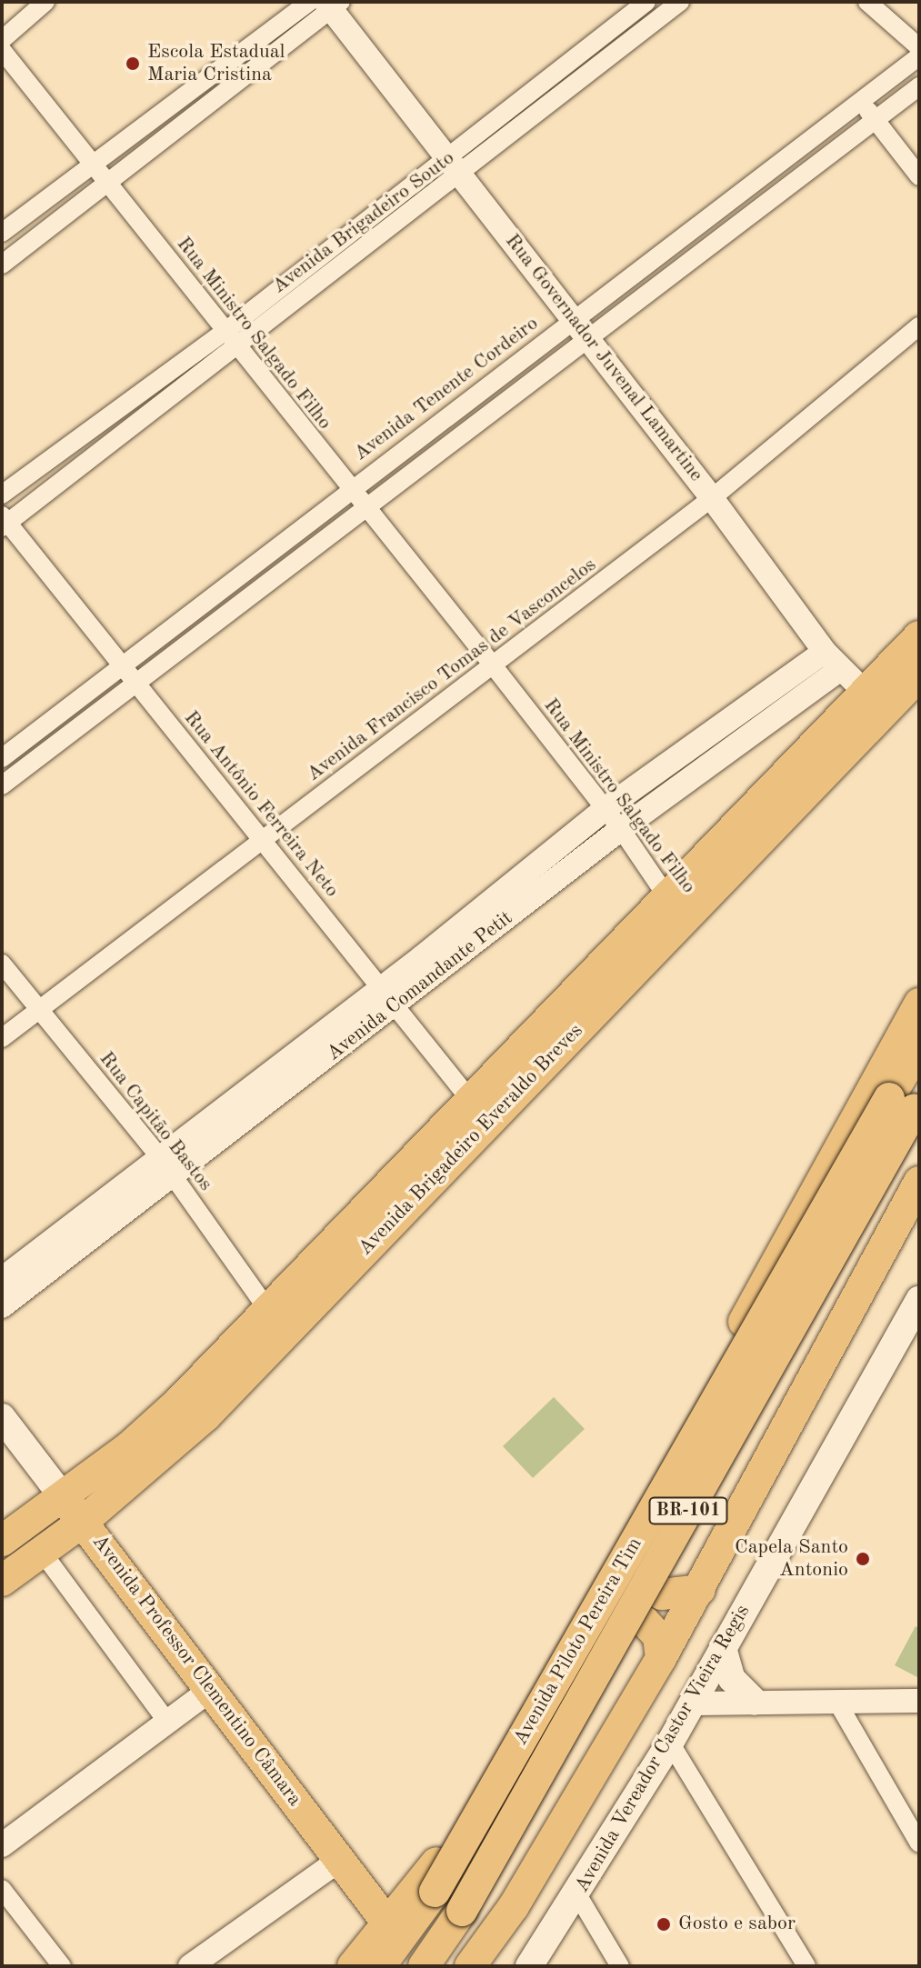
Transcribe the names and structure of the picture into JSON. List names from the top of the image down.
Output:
{
  "streets": {
    "main road": [
      "Avenida Brigadeiro Everaldo Breves",
      "BR-101",
      "Avenida Piloto Pereira Tim",
      "Avenida Professor Clementino Câmara",
      "Avenida Vereador Castor Vieira Regis"
    ],
    "street": [
      "Avenida Brigadeiro Souto",
      "Rua Ministro Salgado Filho",
      "Rua Governador Juvenal Lamartine",
      "Avenida Tenente Cordeiro",
      "Avenida Francisco Tomas de Vasconcelos",
      "Rua Antônio Ferreira Neto",
      "Avenida Comandante Petit",
      "Rua Capitão Bastos"
    ]
  },
  "crossings": [
    ["Avenida Brigadeiro Souto", "Rua Ministro Salgado Filho"],
    ["Avenida Brigadeiro Souto", "Rua Governador Juvenal Lamartine"],
    ["Avenida Brigadeiro Souto", "Rua Antônio Ferreira Neto"],
    ["Rua Ministro Salgado Filho", "Avenida Tenente Cordeiro"],
    ["Rua Ministro Salgado Filho", "Avenida Francisco Tomas de Vasconcelos"],
    ["Rua Ministro Salgado Filho", "Avenida Comandante Petit"],
    ["Rua Ministro Salgado Filho", "Avenida Brigadeiro Everaldo Breves"],
    ["Rua Governador Juvenal Lamartine", "Avenida Tenente Cordeiro"],
    ["Rua Governador Juvenal Lamartine", "Avenida Francisco Tomas de Vasconcelos"],
    ["Rua Governador Juvenal Lamartine", "Avenida Comandante Petit"],
    ["Rua Governador Juvenal Lamartine", "Avenida Brigadeiro Everaldo Breves"],
    ["Avenida Tenente Cordeiro", "Rua Antônio Ferreira Neto"],
    ["Avenida Francisco Tomas de Vasconcelos", "Rua Antônio Ferreira Neto"],
    ["Avenida Francisco Tomas de Vasconcelos", "Rua Capitão Bastos"],
    ["Rua Antônio Ferreira Neto", "Avenida Comandante Petit"],
    ["Rua Antônio Ferreira Neto", "Avenida Brigadeiro Everaldo Breves"],
    ["Avenida Comandante Petit", "Rua Capitão Bastos"],
    ["Rua Capitão Bastos", "Avenida Brigadeiro Everaldo Breves"],
    ["Avenida Brigadeiro Everaldo Breves", "Avenida Professor Clementino Câmara"]
  ],
  "places": ["Escola Estadual Maria Cristina", "Capela Santo Antonio", "Gosto e sabor"]
}
